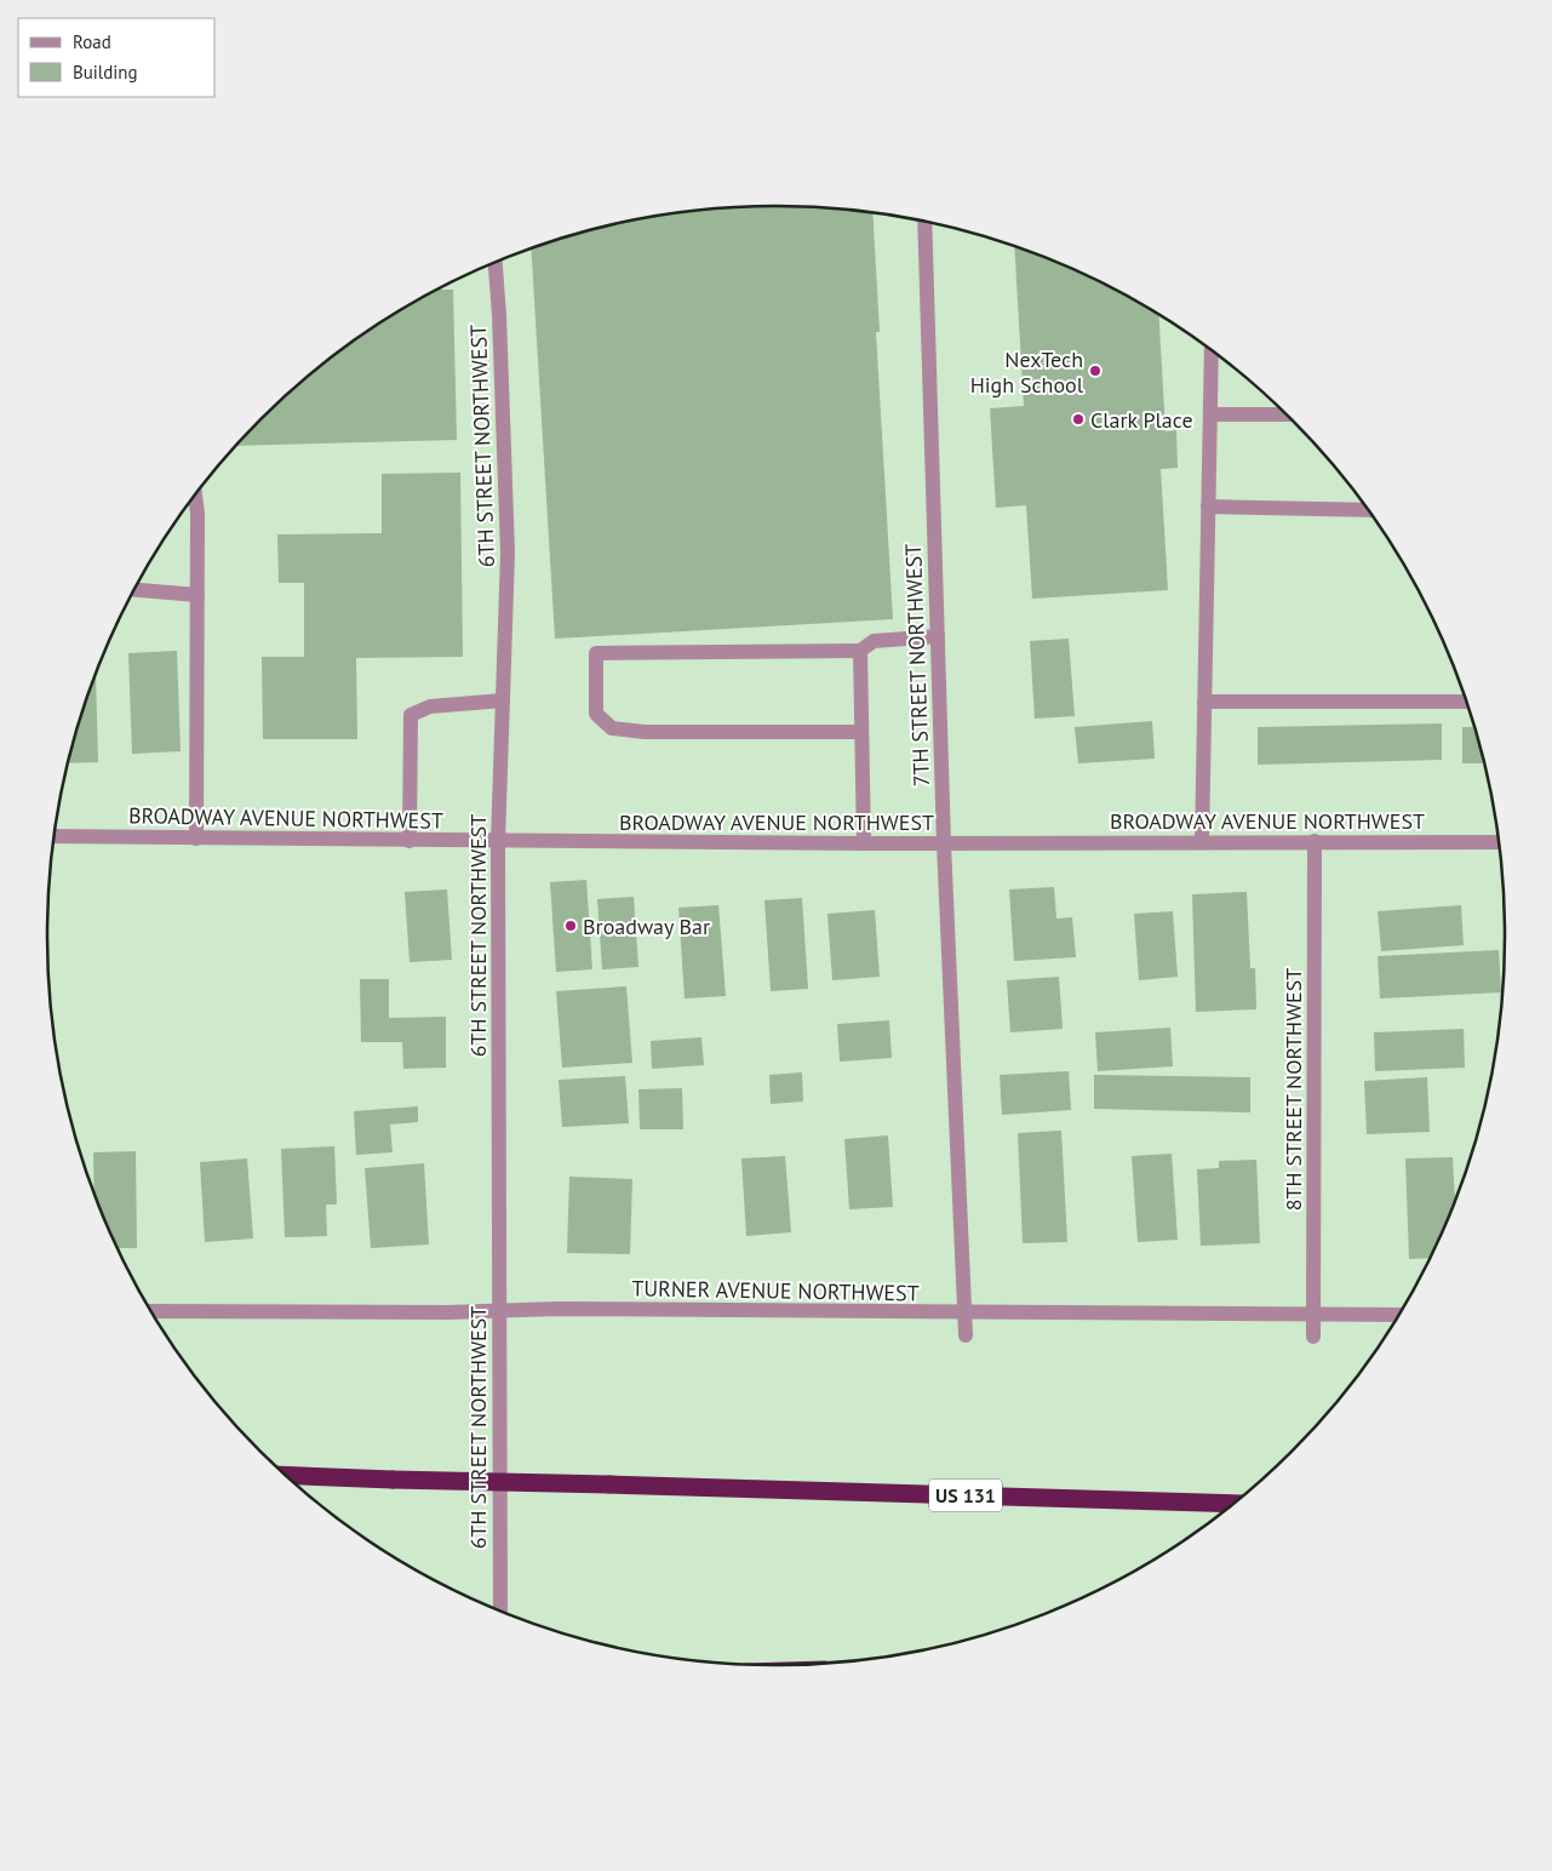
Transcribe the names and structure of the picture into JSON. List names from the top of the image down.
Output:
{
  "streets": {
    "highway": ["US 131"],
    "street": [
      "6TH STREET NORTHWEST",
      "7TH STREET NORTHWEST",
      "BROADWAY AVENUE NORTHWEST",
      "8TH STREET NORTHWEST",
      "TURNER AVENUE NORTHWEST"
    ]
  },
  "crossings": [
    ["6TH STREET NORTHWEST", "BROADWAY AVENUE NORTHWEST"],
    ["6TH STREET NORTHWEST", "TURNER AVENUE NORTHWEST"],
    ["7TH STREET NORTHWEST", "BROADWAY AVENUE NORTHWEST"],
    ["7TH STREET NORTHWEST", "TURNER AVENUE NORTHWEST"],
    ["BROADWAY AVENUE NORTHWEST", "8TH STREET NORTHWEST"],
    ["8TH STREET NORTHWEST", "TURNER AVENUE NORTHWEST"]
  ],
  "places": ["NexTech High School", "Clark Place", "Broadway Bar"],
  "legend": ["Road", "Building"]
}
